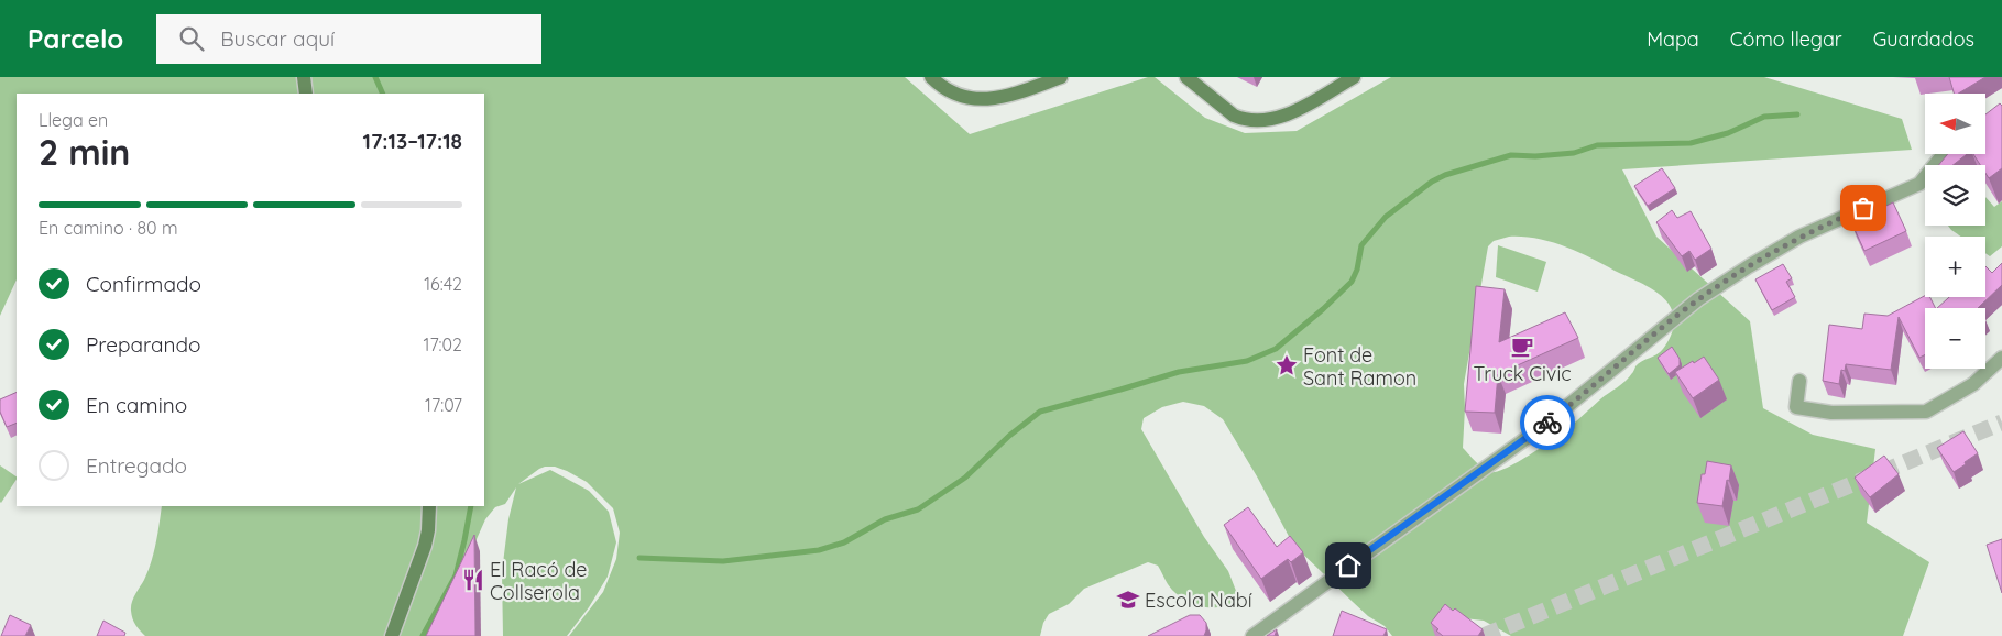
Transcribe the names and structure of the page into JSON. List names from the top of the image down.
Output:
{
  "places": {
    "cafe": ["Truck Civic"],
    "place": ["Font de Sant Ramon"],
    "restaurant": ["El Racó de Collserola"],
    "school or university": ["Escola Nabí"]
  },
  "north": "left",
  "page": {
    "header": "Parcelo",
    "search": "Buscar aquí",
    "nav": ["Mapa", "Cómo llegar", "Guardados"],
    "map_buttons": ["+", "−"],
    "heading": ["2 min", "Llega en", "17:13–17:18"],
    "bar": "En camino · 80 m",
    "list": [
      ["Confirmado", "16:42"],
      ["Preparando", "17:02"],
      ["En camino", "17:07"],
      "Entregado"
    ]
  }
}
